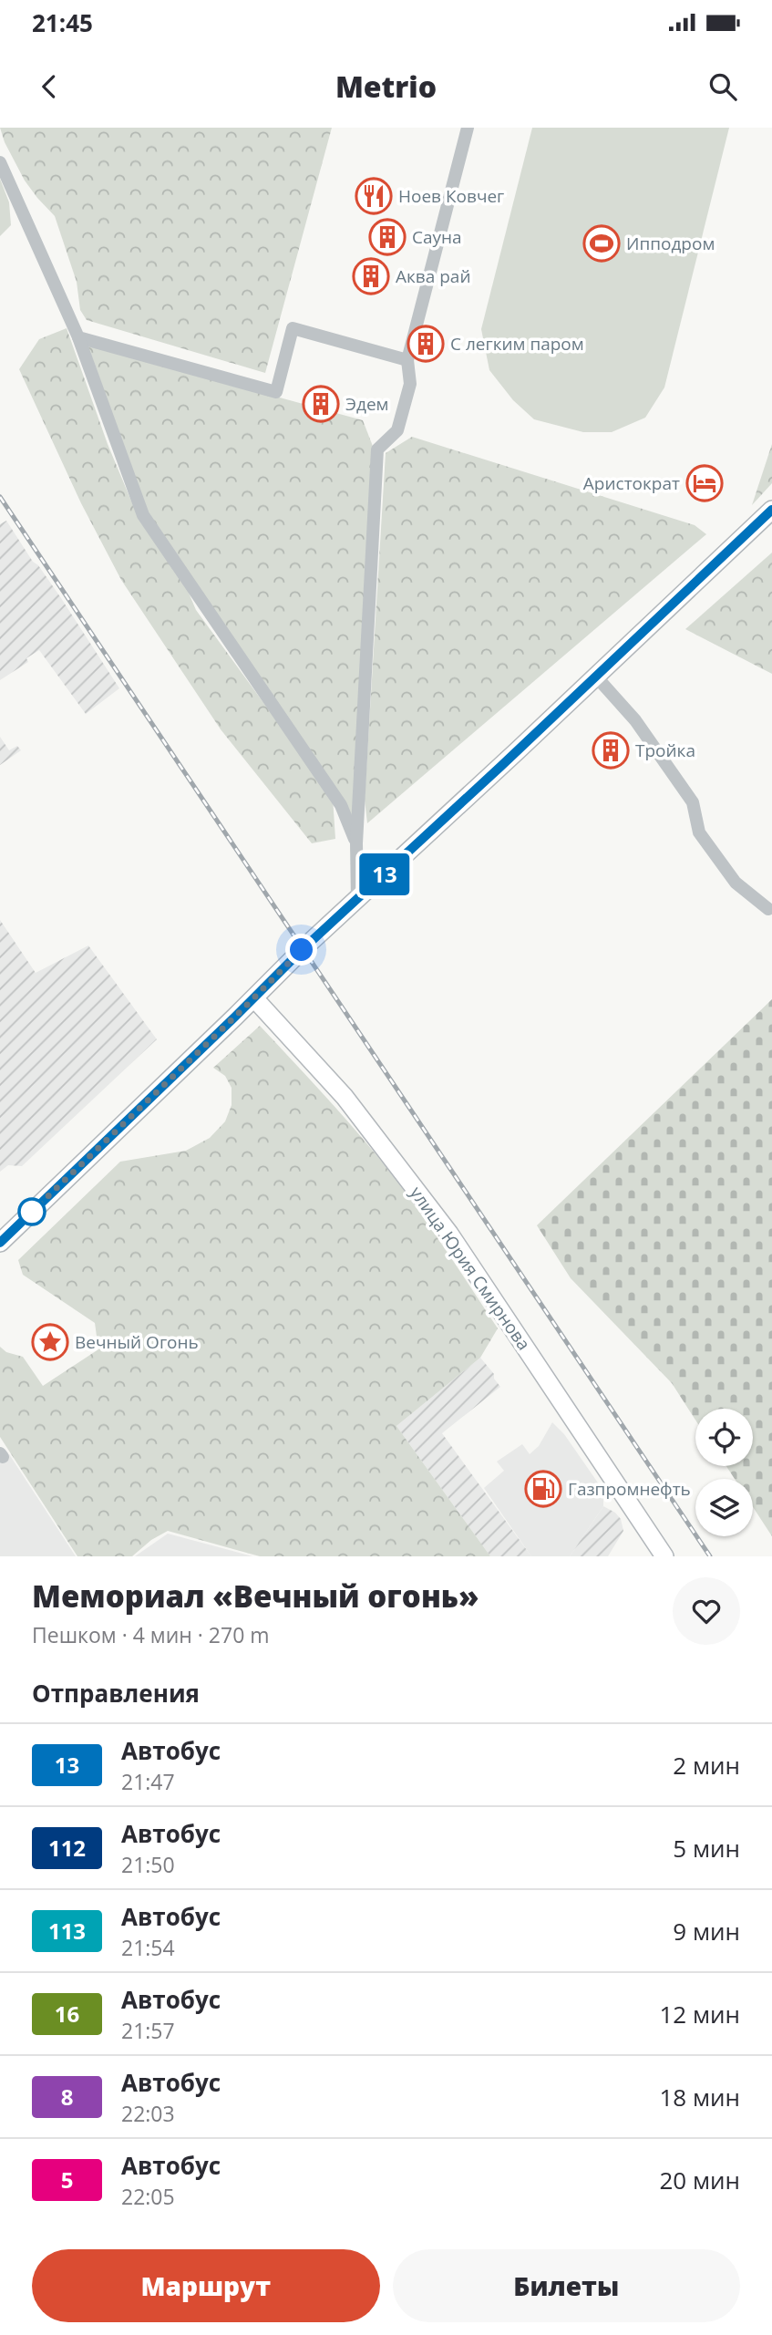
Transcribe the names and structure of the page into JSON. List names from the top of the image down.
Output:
{
  "streets": {
    "main road": ["улица Юрия Смирнова"]
  },
  "places": {
    "restaurant": ["Ноев Ковчег"],
    "building": [
      "Сауна",
      "Аква рай",
      "С легким паром",
      "Эдем",
      "Тройка"
    ],
    "sports": ["Ипподром"],
    "hotel": ["Аристократ"],
    "place": ["Вечный Огонь"],
    "fuel station": ["Газпромнефть"]
  },
  "lines": ["bus line 13"],
  "page": {
    "status": "21:45",
    "header": "Metrio",
    "on_map": "13",
    "heading": [
      ["Мемориал «Вечный огонь»", "Пешком · 4 мин · 270 m"],
      "Отправления"
    ],
    "list": [
      {
        "mark": "13",
        "name": "Автобус",
        "note": "21:47",
        "value": "2 мин"
      },
      {
        "mark": "112",
        "name": "Автобус",
        "note": "21:50",
        "value": "5 мин"
      },
      {
        "mark": "113",
        "name": "Автобус",
        "note": "21:54",
        "value": "9 мин"
      },
      {
        "mark": "16",
        "name": "Автобус",
        "note": "21:57",
        "value": "12 мин"
      },
      {
        "mark": "8",
        "name": "Автобус",
        "note": "22:03",
        "value": "18 мин"
      },
      {
        "mark": "5",
        "name": "Автобус",
        "note": "22:05",
        "value": "20 мин"
      }
    ],
    "buttons": ["Маршрут", "Билеты"]
  }
}
